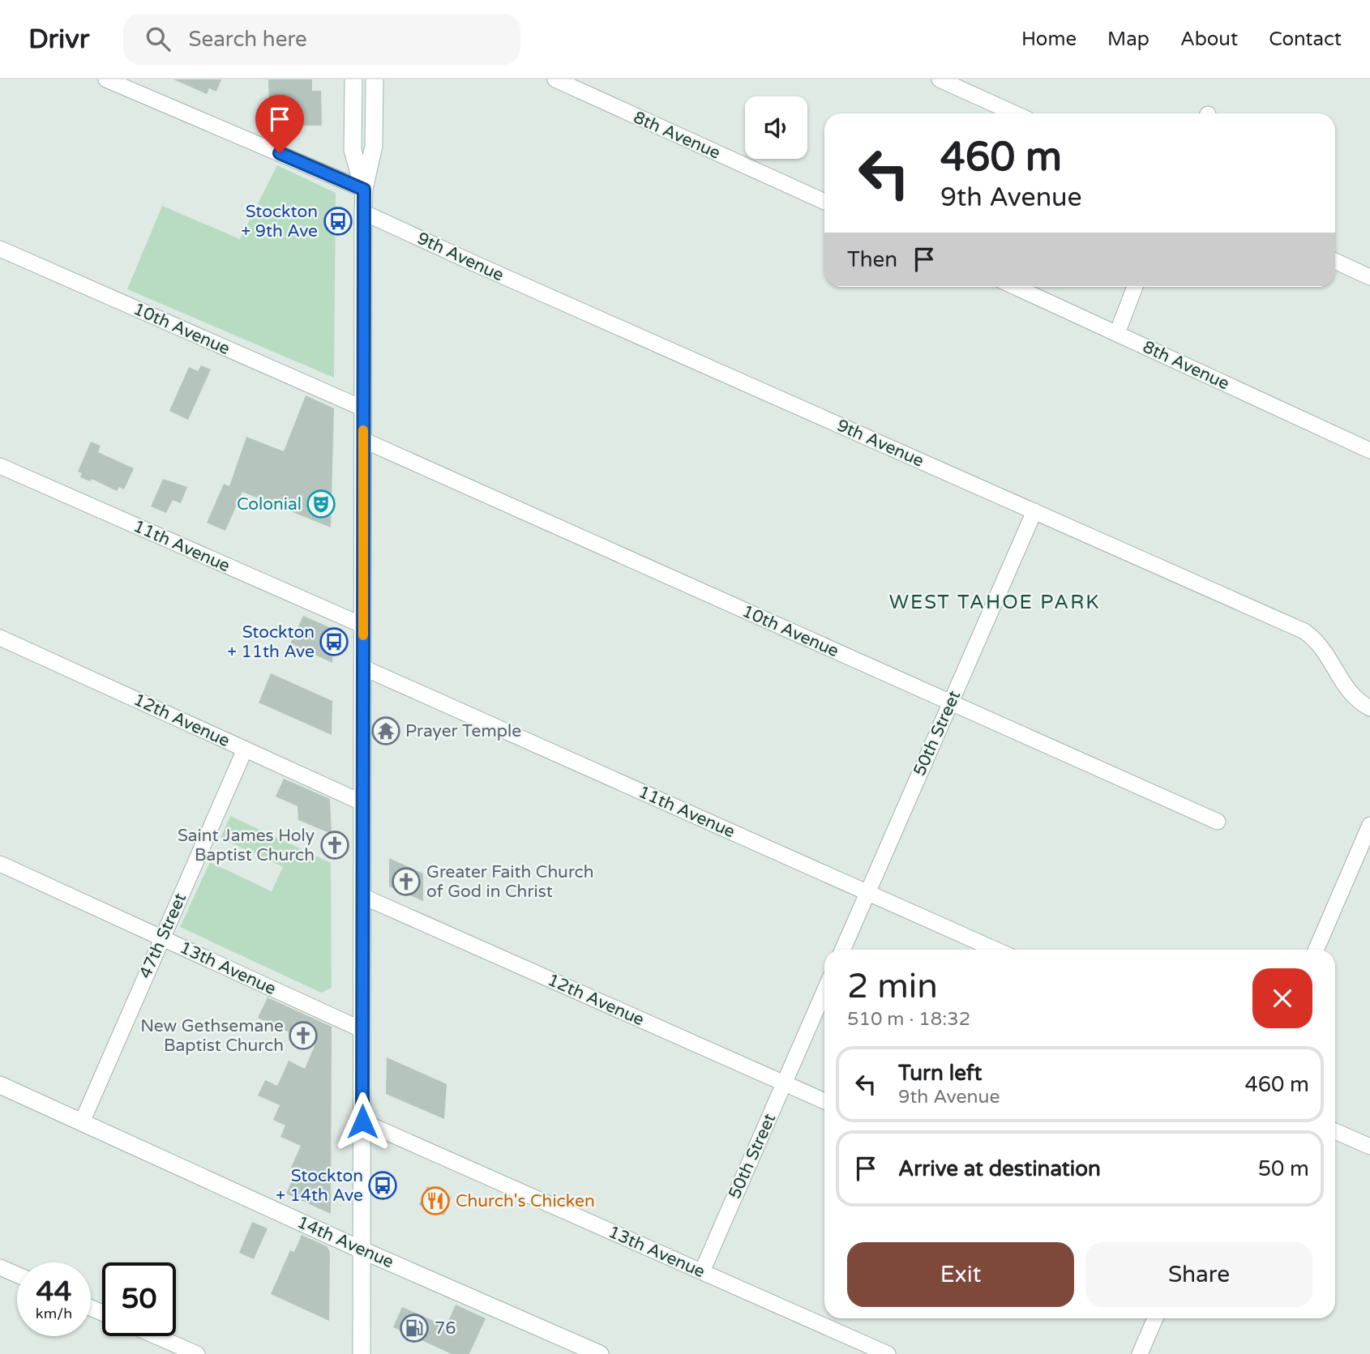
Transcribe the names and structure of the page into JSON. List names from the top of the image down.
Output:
{
  "streets": {
    "main road": ["14th Avenue"],
    "street": [
      "8th Avenue",
      "9th Avenue",
      "10th Avenue",
      "11th Avenue",
      "12th Avenue",
      "50th Street",
      "47th Street",
      "13th Avenue"
    ]
  },
  "crossings": [
    ["9th Avenue", "50th Street"],
    ["10th Avenue", "50th Street"],
    ["11th Avenue", "50th Street"],
    ["12th Avenue", "50th Street"],
    ["12th Avenue", "47th Street"],
    ["50th Street", "13th Avenue"],
    ["47th Street", "13th Avenue"],
    ["47th Street", "14th Avenue"]
  ],
  "districts": ["WEST TAHOE PARK"],
  "places": {
    "bus stop": ["Stockton + 9th Ave", "Stockton + 11th Ave", "Stockton + 14th Ave"],
    "theatre": ["Colonial"],
    "temple": ["Prayer Temple"],
    "church": ["Saint James Holy Baptist Church", "Greater Faith Church of God in Christ", "New Gethsemane Baptist Church"],
    "restaurant": ["Church's Chicken"],
    "fuel station": ["76"]
  },
  "page": {
    "header": "Drivr",
    "search": "Search here",
    "nav": [
      "Home",
      "Map",
      "About",
      "Contact"
    ],
    "turn": ["460 m", "9th Avenue"],
    "then": "Then",
    "heading": ["2 min", "510 m · 18:32"],
    "list": [
      {
        "name": "Turn left",
        "note": "9th Avenue",
        "value": "460 m"
      },
      {
        "name": "Arrive at destination",
        "value": "50 m"
      }
    ],
    "buttons": ["Exit", "Share"],
    "speed": "44 km/h",
    "limit": "50"
  }
}
